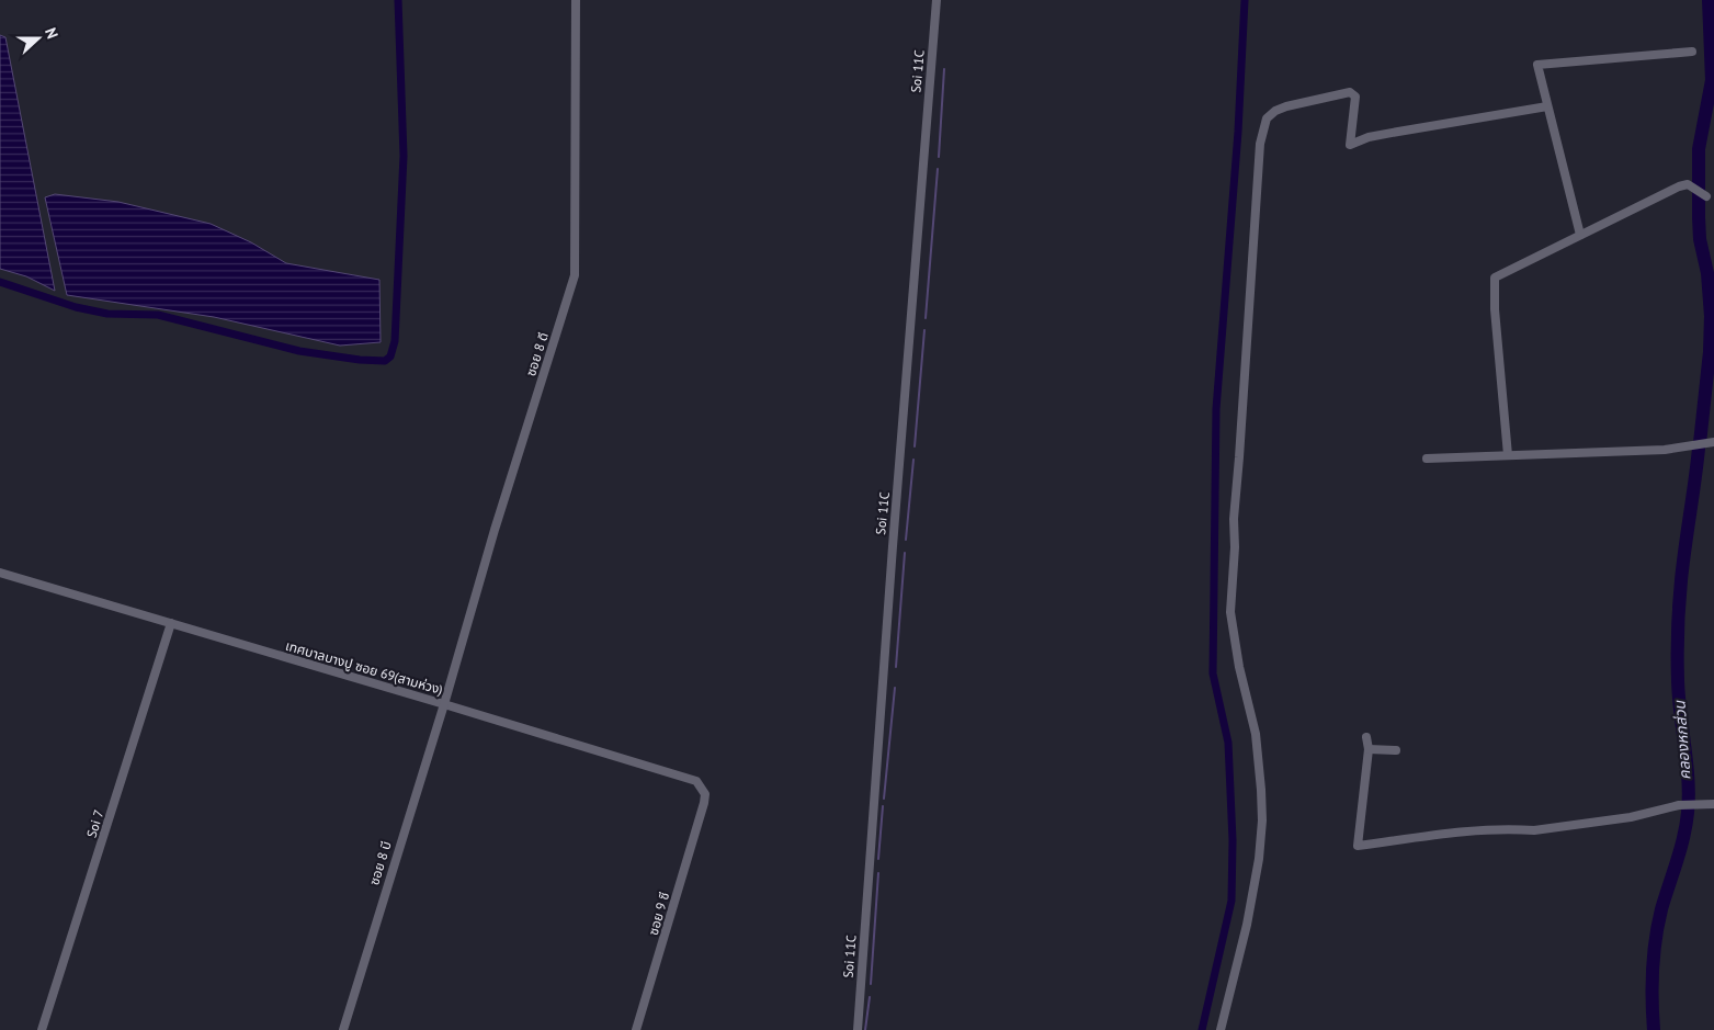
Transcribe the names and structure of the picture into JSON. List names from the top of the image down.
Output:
{
  "streets": {
    "street": [
      "Soi 11C",
      "ซอย 8 ดี",
      "เทศบาลบางปู ซอย 69(สามห่วง)",
      "Soi 7",
      "ซอย 8 บี",
      "ซอย 9 ซี"
    ]
  },
  "crossings": [
    ["ซอย 8 ดี", "เทศบาลบางปู ซอย 69(สามห่วง)"],
    ["ซอย 8 ดี", "ซอย 8 บี"],
    ["เทศบาลบางปู ซอย 69(สามห่วง)", "Soi 7"],
    ["เทศบาลบางปู ซอย 69(สามห่วง)", "ซอย 8 บี"],
    ["เทศบาลบางปู ซอย 69(สามห่วง)", "ซอย 9 ซี"]
  ],
  "water": ["คลองหกส่วน"],
  "north": "right"
}
